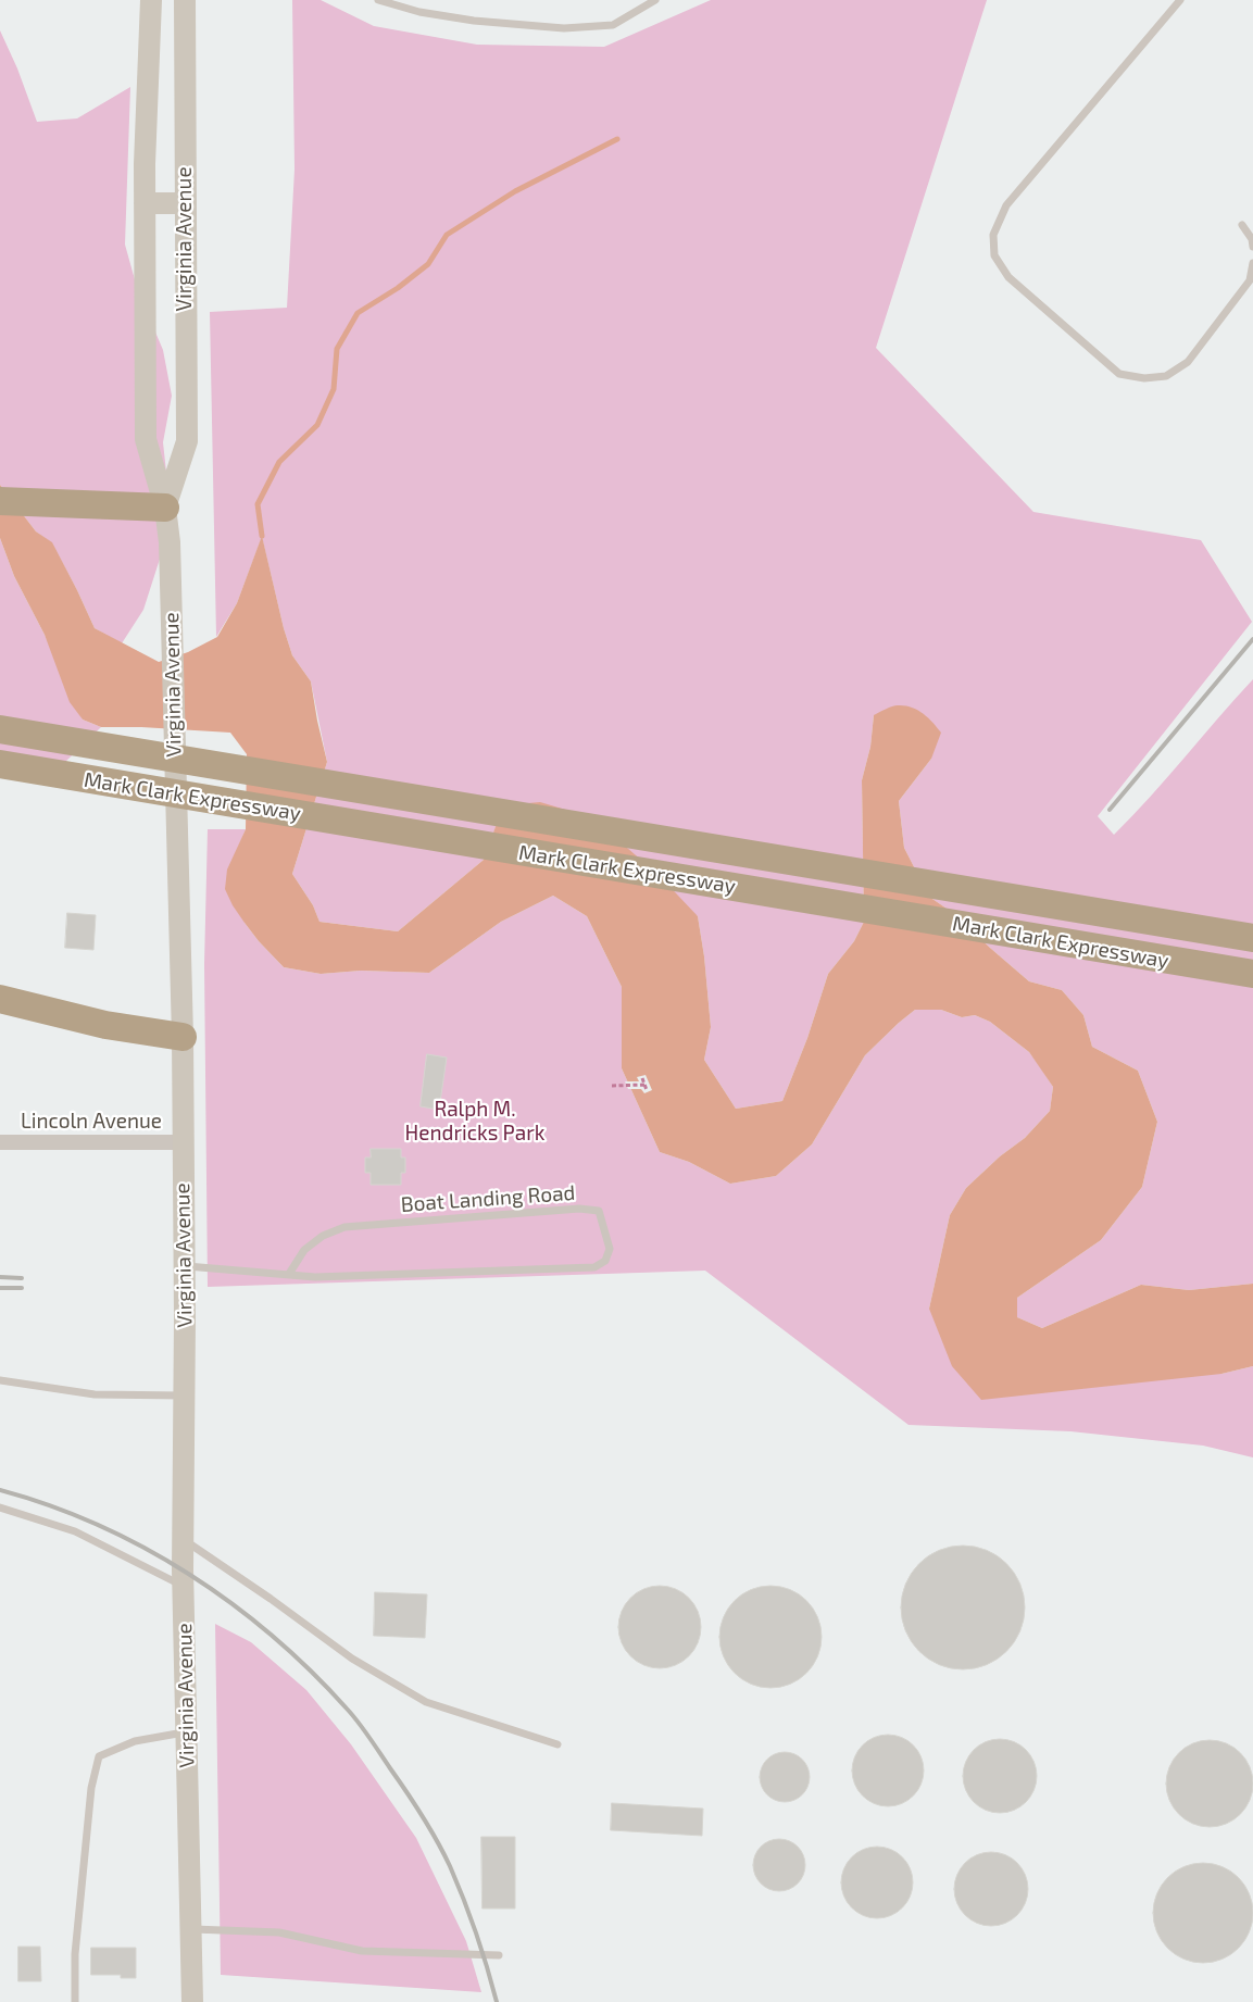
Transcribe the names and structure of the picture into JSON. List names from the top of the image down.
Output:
{
  "streets": {
    "highway": ["Mark Clark Expressway"],
    "main road": ["Virginia Avenue"],
    "street": ["Lincoln Avenue"],
    "lane": ["Boat Landing Road"]
  },
  "crossings": [
    ["Virginia Avenue", "Lincoln Avenue"],
    ["Virginia Avenue", "Boat Landing Road"]
  ],
  "parks": ["Ralph M. Hendricks Park"]
}
